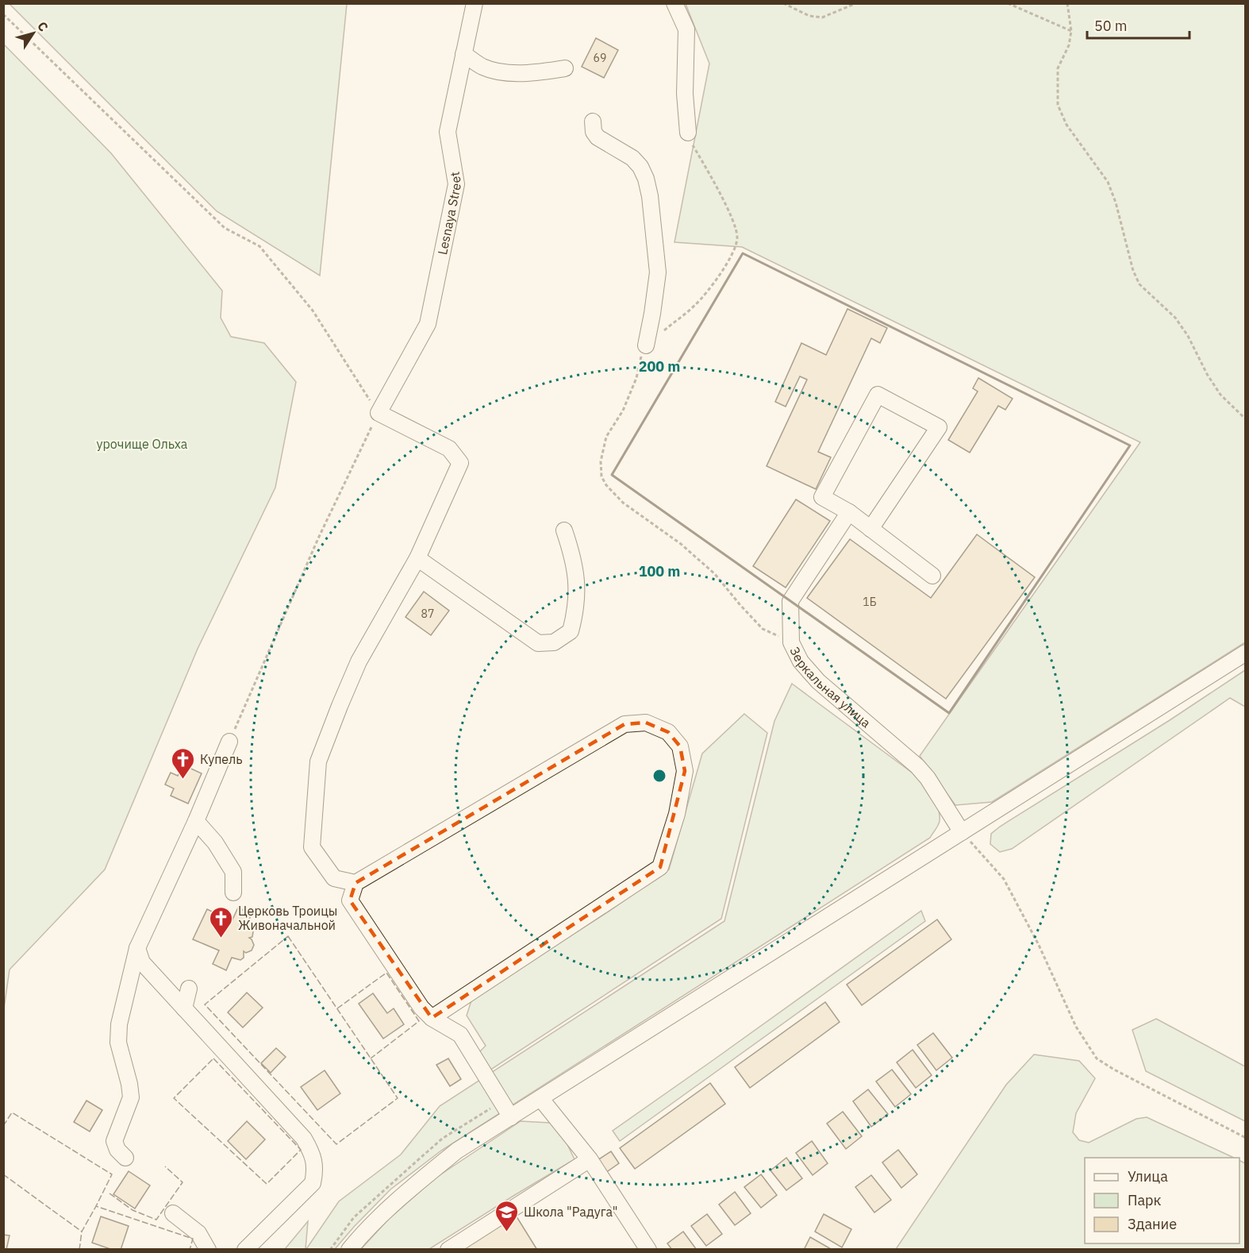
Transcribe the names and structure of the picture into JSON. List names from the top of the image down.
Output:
{
  "streets": {
    "street": ["Lesnaya Street", "Зеркальная улица"]
  },
  "parks": ["урочище Ольха"],
  "places": {
    "church": ["Купель", "Церковь Троицы Живоначальной"],
    "school or university": ["Школа \"Радуга\""]
  },
  "house_numbers": ["69", "1Б", "87"],
  "legend": ["Улица", "Парк", "Здание"],
  "scale_bar": "50 m",
  "north": "top right",
  "rings": ["200 m", "100 m"]
}
